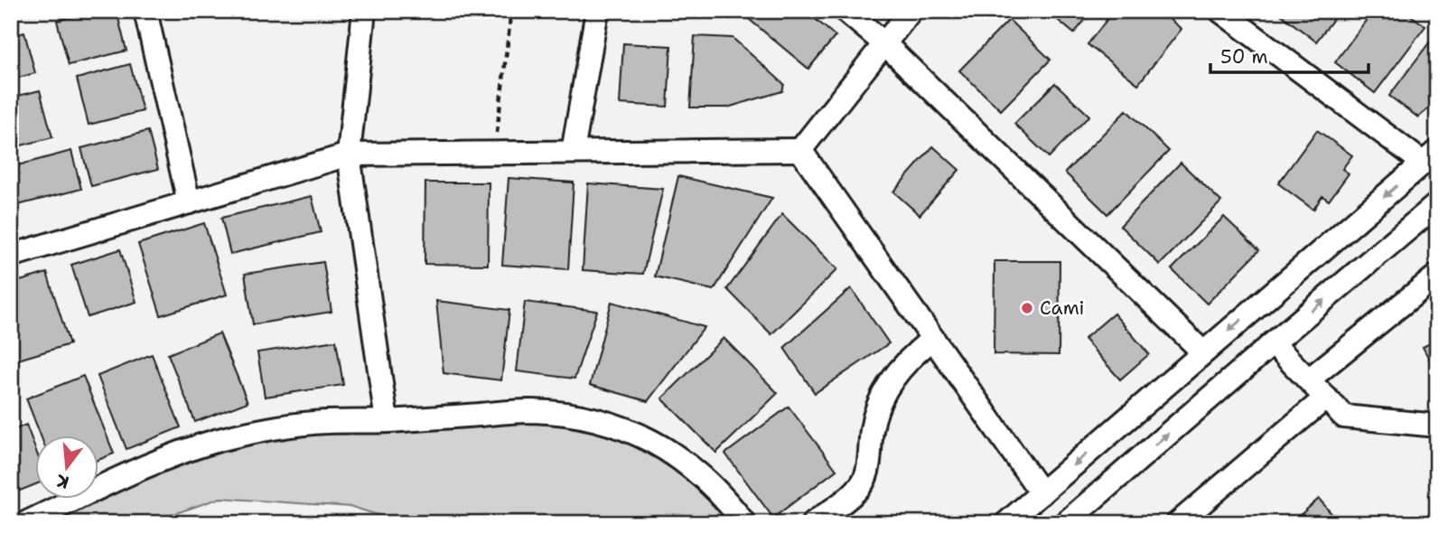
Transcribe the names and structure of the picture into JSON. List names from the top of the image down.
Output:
{
  "places": ["Cami"],
  "scale_bar": "50 m",
  "north": "bottom"
}
